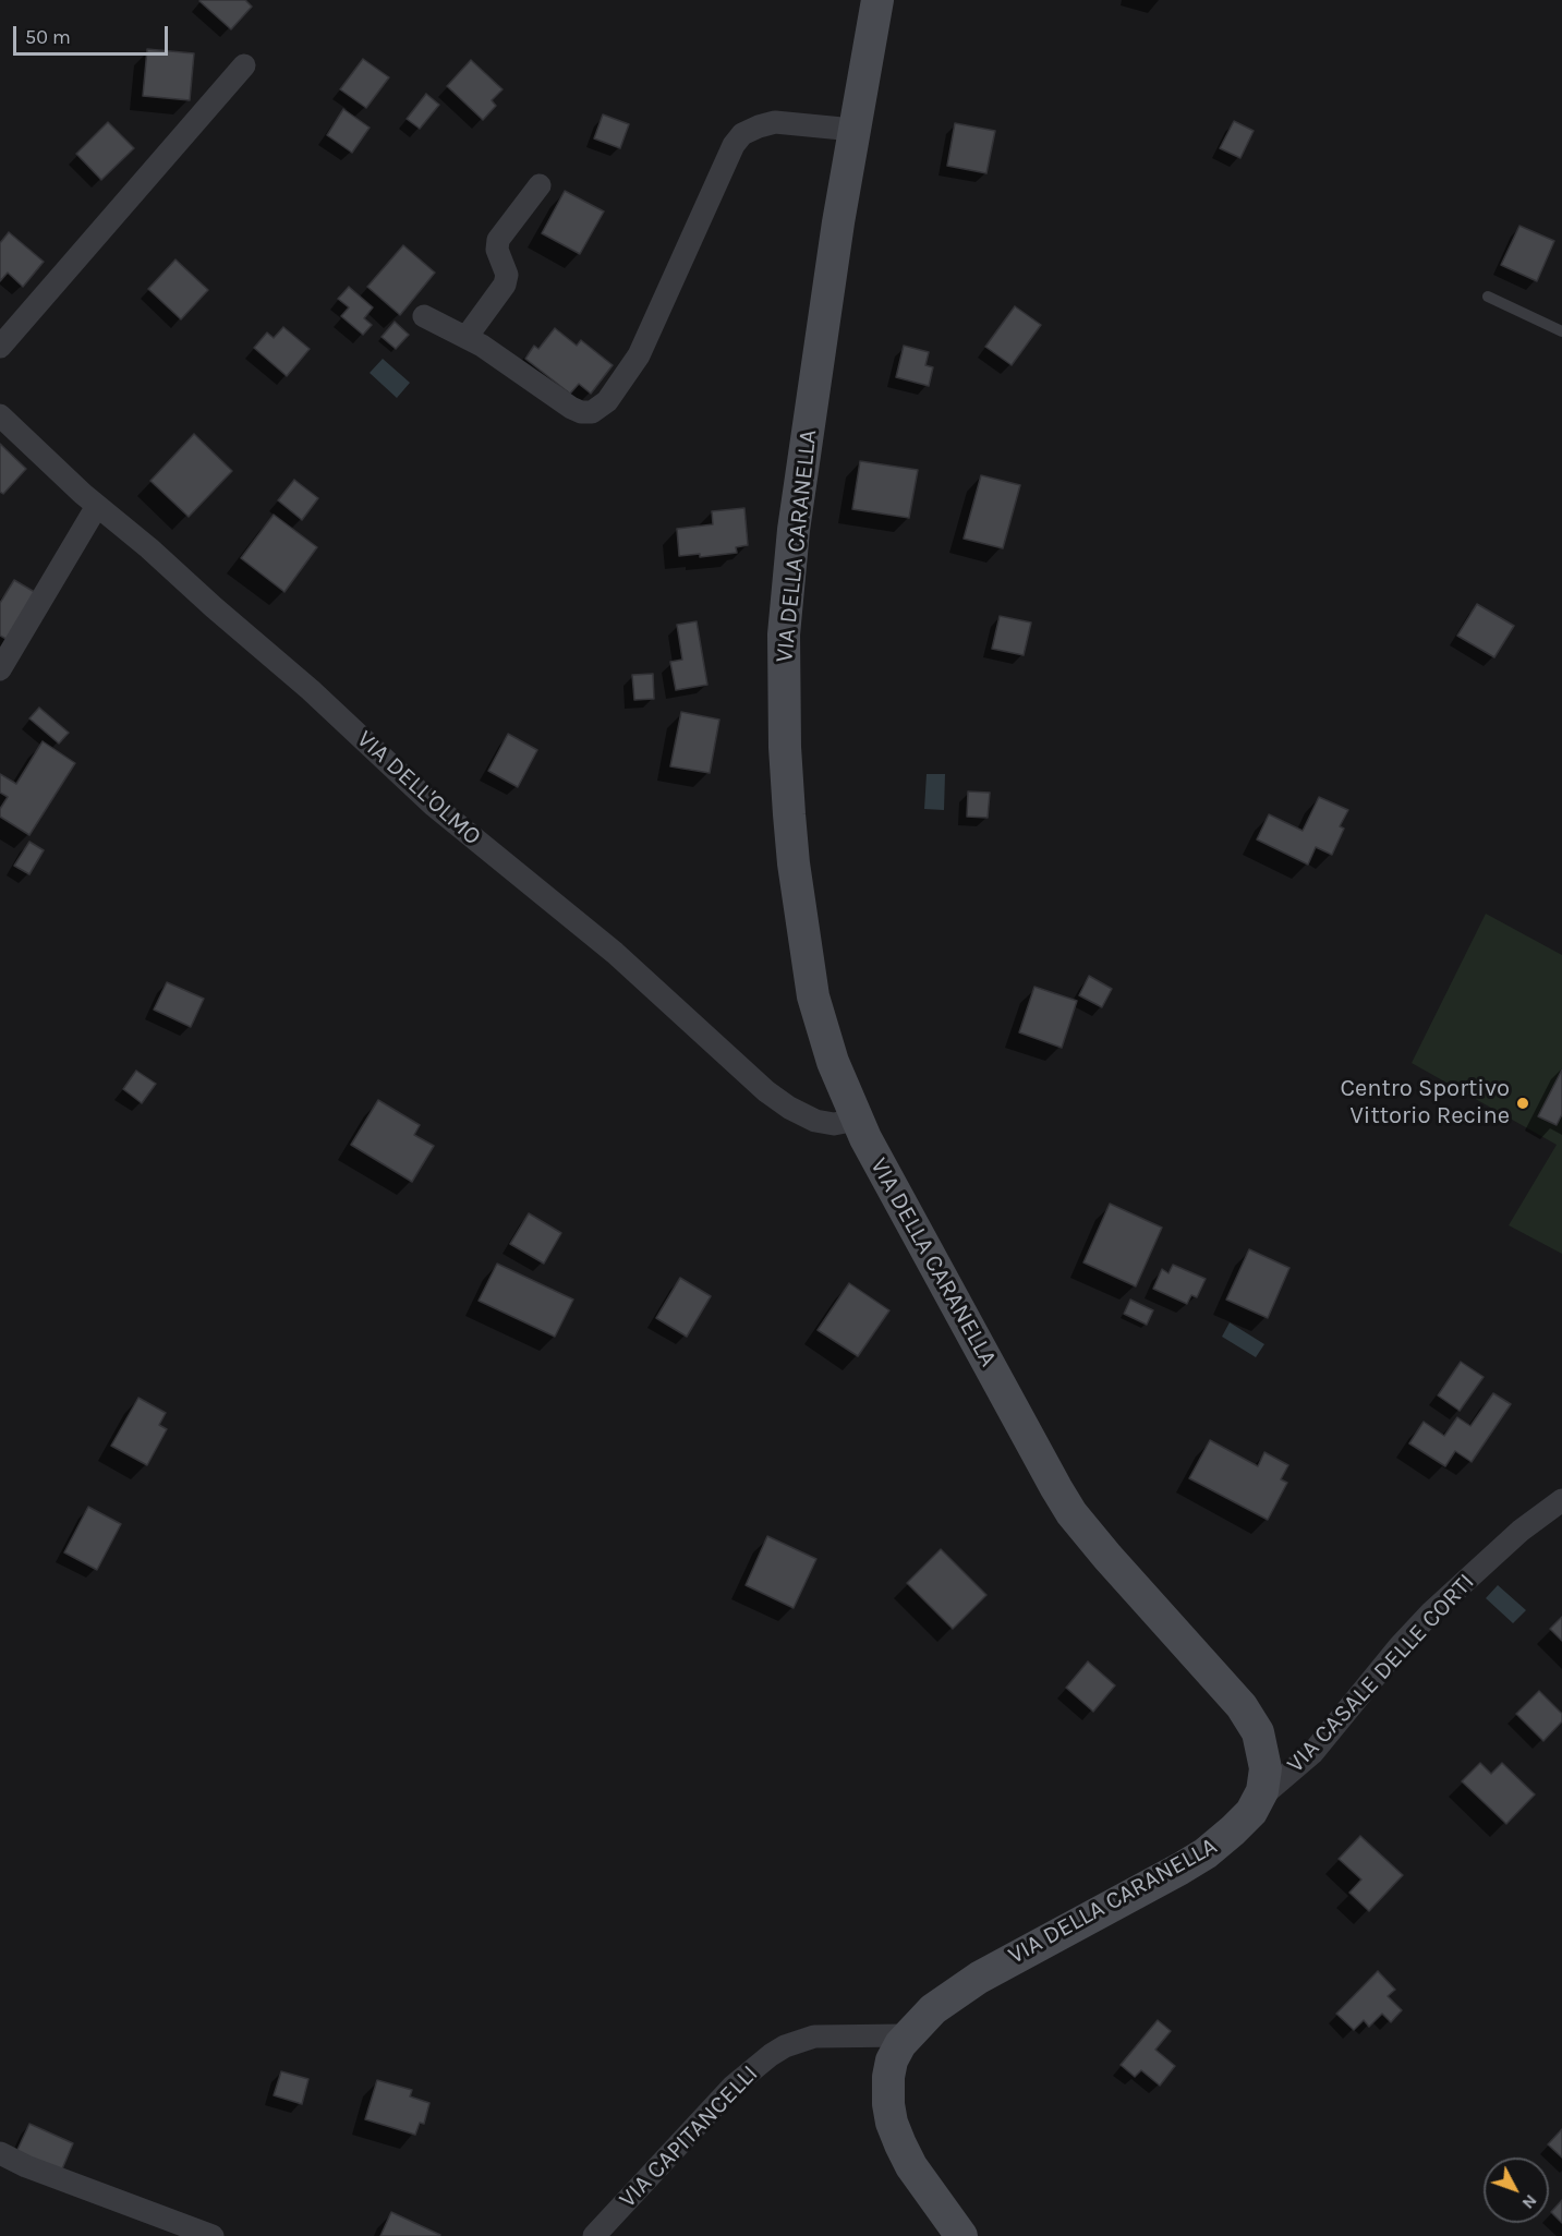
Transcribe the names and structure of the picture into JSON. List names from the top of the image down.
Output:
{
  "streets": {
    "main road": ["VIA DELLA CARANELLA"],
    "street": ["VIA DELL'OLMO", "VIA CASALE DELLE CORTI", "VIA CAPITANCELLI"]
  },
  "crossings": [
    ["VIA DELLA CARANELLA", "VIA DELL'OLMO"],
    ["VIA DELLA CARANELLA", "VIA CASALE DELLE CORTI"],
    ["VIA DELLA CARANELLA", "VIA CAPITANCELLI"]
  ],
  "places": ["Centro Sportivo Vittorio Recine"],
  "scale_bar": "50 m",
  "north": "bottom right"
}
